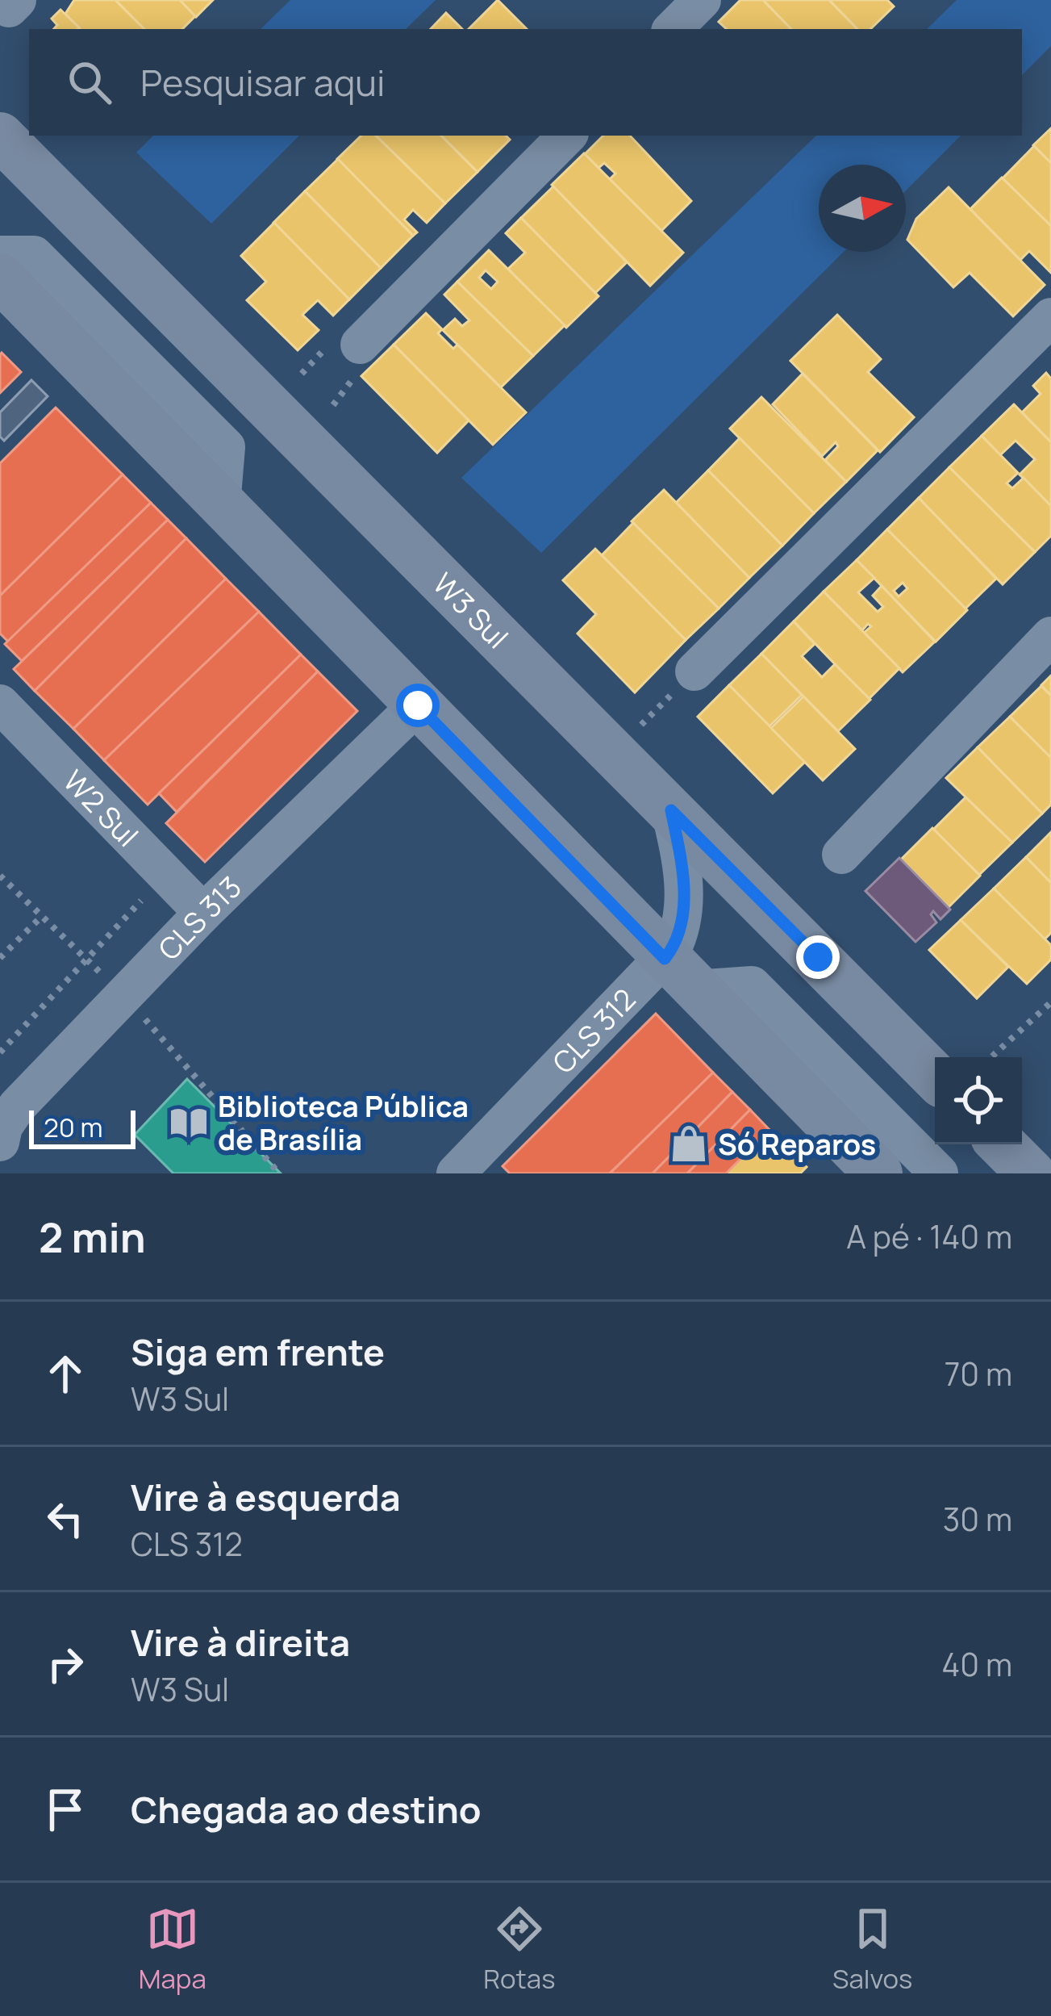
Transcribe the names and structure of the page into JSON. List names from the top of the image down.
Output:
{
  "streets": {
    "main road": ["W3 Sul"],
    "street": ["W2 Sul", "CLS 313", "CLS 312"]
  },
  "crossings": [
    ["W3 Sul", "CLS 312"],
    ["W2 Sul", "CLS 313"]
  ],
  "places": {
    "library": ["Biblioteca Pública de Brasília"],
    "shop": ["Só Reparos"]
  },
  "scale_bar": "20 m",
  "north": "right",
  "page": {
    "search": "Pesquisar aqui",
    "scale": "20 m",
    "heading": ["2 min", "A pé · 140 m"],
    "list": [
      ["Siga em frente", "W3 Sul", "70 m"],
      ["Vire à esquerda", "CLS 312", "30 m"],
      ["Vire à direita", "W3 Sul", "40 m"],
      "Chegada ao destino"
    ],
    "nav": ["Mapa", "Rotas", "Salvos"]
  }
}
